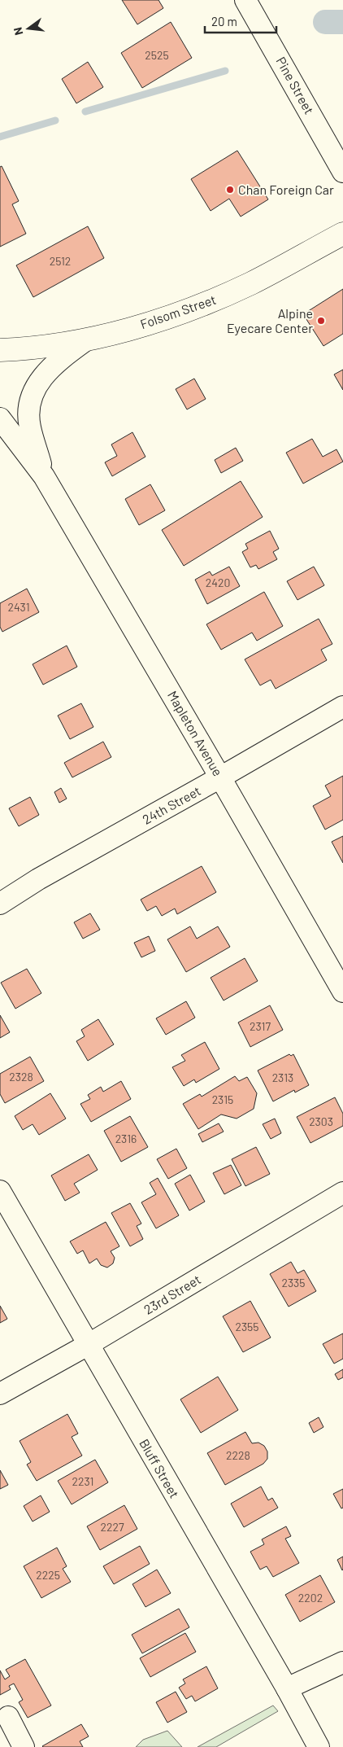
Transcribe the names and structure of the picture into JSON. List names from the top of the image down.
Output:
{
  "streets": {
    "main road": ["Folsom Street"],
    "street": [
      "Pine Street",
      "Mapleton Avenue",
      "24th Street",
      "23rd Street",
      "Bluff Street"
    ]
  },
  "crossings": [
    ["Folsom Street", "Mapleton Avenue"],
    ["Mapleton Avenue", "24th Street"],
    ["23rd Street", "Bluff Street"]
  ],
  "places": ["Chan Foreign Car", "Alpine Eyecare Center"],
  "house_numbers": [
    "2525",
    "2512",
    "2420",
    "2431",
    "2317",
    "2328",
    "2313",
    "2315",
    "2303",
    "2316",
    "2335",
    "2355",
    "2228",
    "2231",
    "2227",
    "2225",
    "2202"
  ],
  "scale_bar": "20 m",
  "north": "left"
}
